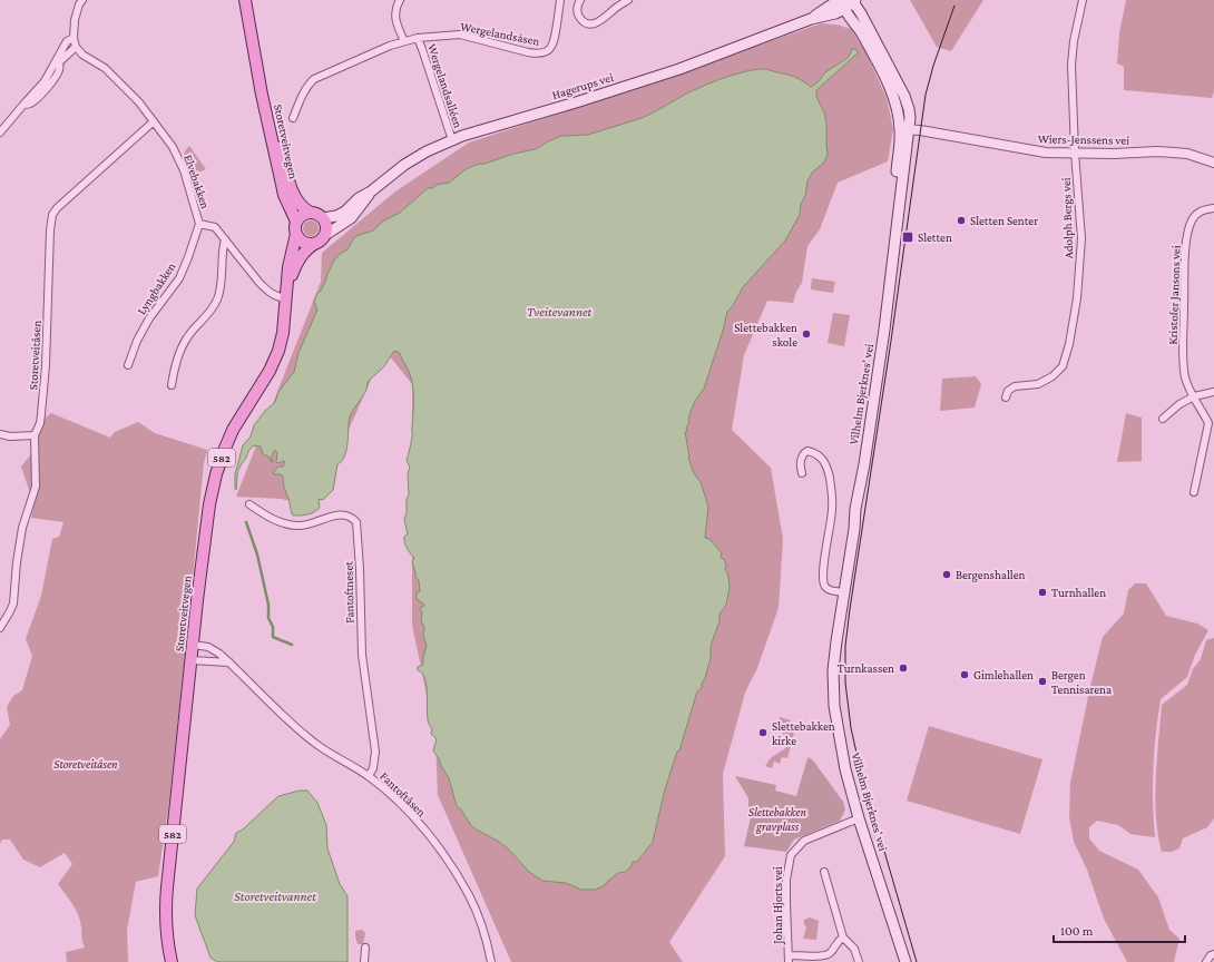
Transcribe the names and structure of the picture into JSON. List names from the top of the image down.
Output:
{
  "streets": {
    "main road": [
      "Hagerups vei",
      "Storetveitvegen",
      "Vilhelm Bjerknes' vei",
      "582"
    ],
    "street": [
      "Wergelandsåsen",
      "Wergelandsalléen",
      "Wiers-Jenssens vei",
      "Elvebakken",
      "Adolph Bergs vei",
      "Lyngbakken",
      "Kristofer Jansons vei",
      "Storetveitåsen",
      "Fantoftneset",
      "Fantoftåsen",
      "Johan Hjorts vei"
    ]
  },
  "crossings": [
    ["Wergelandsåsen", "Wergelandsalléen"],
    ["Wergelandsalléen", "Hagerups vei"],
    ["Hagerups vei", "Storetveitvegen"],
    ["Hagerups vei", "Vilhelm Bjerknes' vei"],
    ["Hagerups vei", "582"],
    ["Wiers-Jenssens vei", "Adolph Bergs vei"],
    ["Wiers-Jenssens vei", "Vilhelm Bjerknes' vei"],
    ["Storetveitvegen", "582"],
    ["Storetveitvegen", "Fantoftåsen"],
    ["Elvebakken", "Lyngbakken"],
    ["Elvebakken", "Storetveitåsen"],
    ["Vilhelm Bjerknes' vei", "Johan Hjorts vei"],
    ["Fantoftneset", "Fantoftåsen"]
  ],
  "water": ["Tveitevannet", "Storetveitvannet"],
  "parks": ["Storetveitåsen", "Slettebakken gravplass"],
  "places": {
    "other": [
      "Sletten Senter",
      "Slettebakken skole",
      "Bergenshallen",
      "Turnhallen",
      "Turnkassen",
      "Gimlehallen",
      "Bergen Tennisarena",
      "Slettebakken kirke"
    ],
    "transit": ["Sletten"]
  },
  "scale_bar": "100 m"
}
